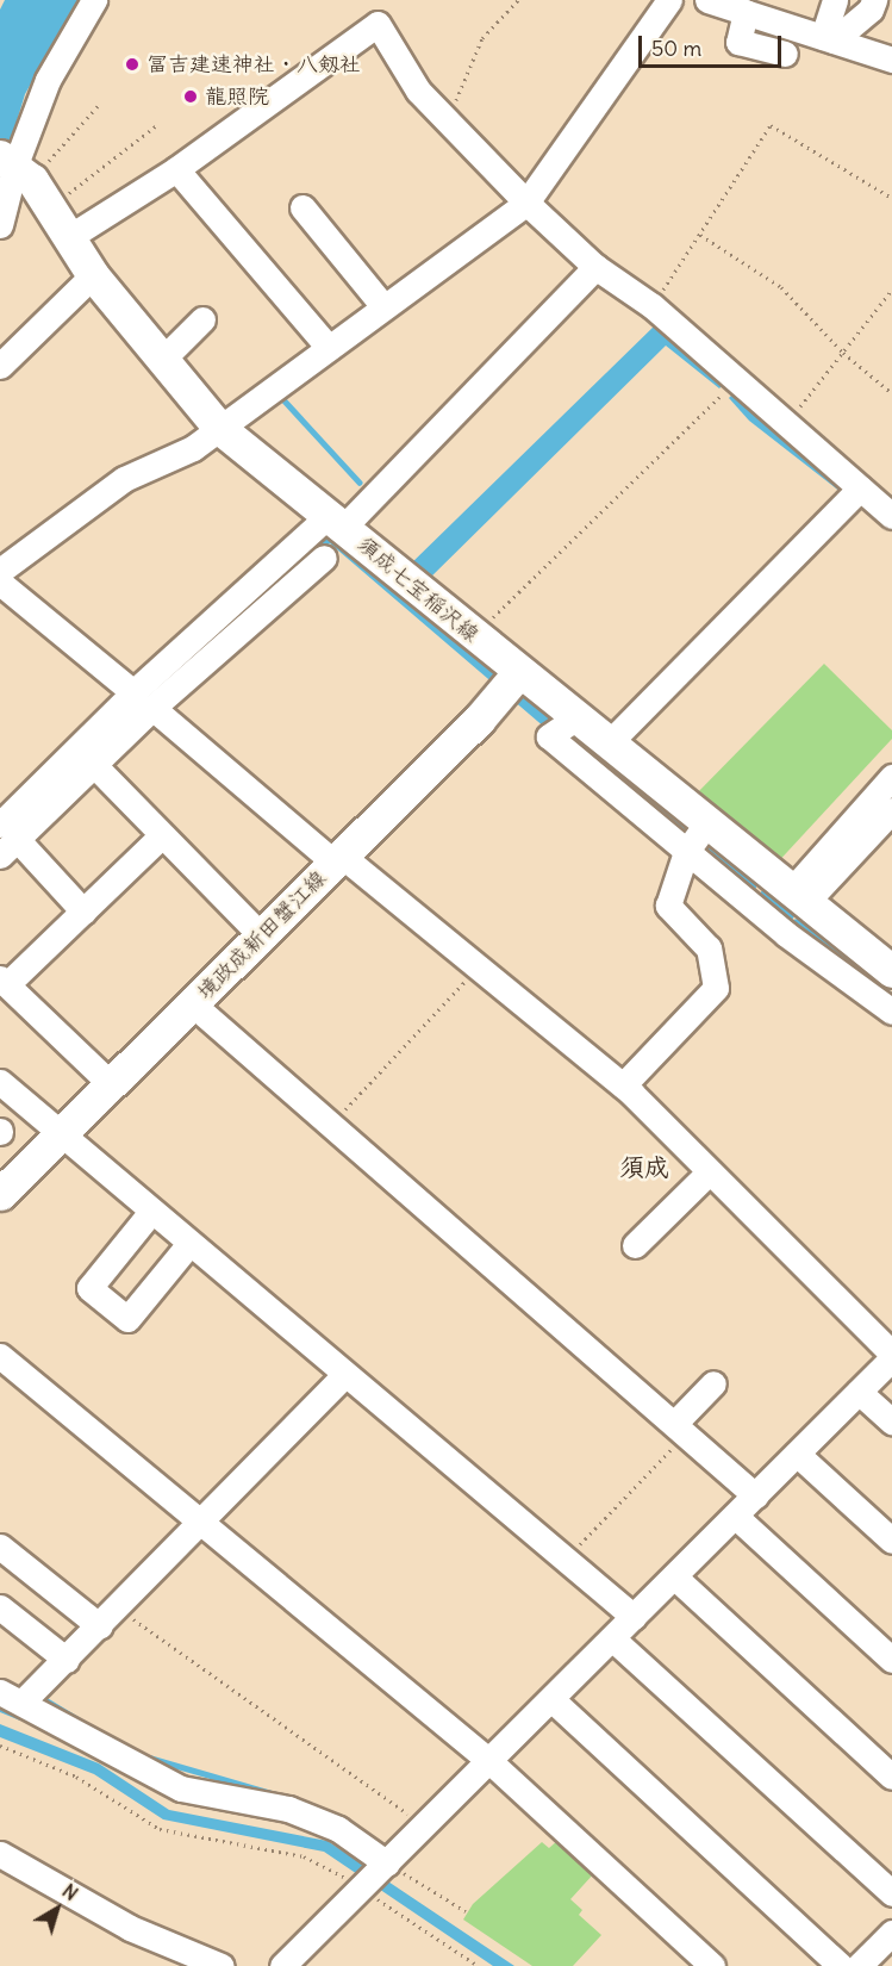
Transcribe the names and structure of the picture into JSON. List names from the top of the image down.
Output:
{
  "streets": {
    "main road": ["須成七宝稲沢線", "境政成新田蟹江線"]
  },
  "crossings": [
    ["須成七宝稲沢線", "境政成新田蟹江線"]
  ],
  "districts": ["須成"],
  "places": ["冨吉建速神社・八剱社", "龍照院"],
  "scale_bar": "50 m",
  "north": "top right"
}
